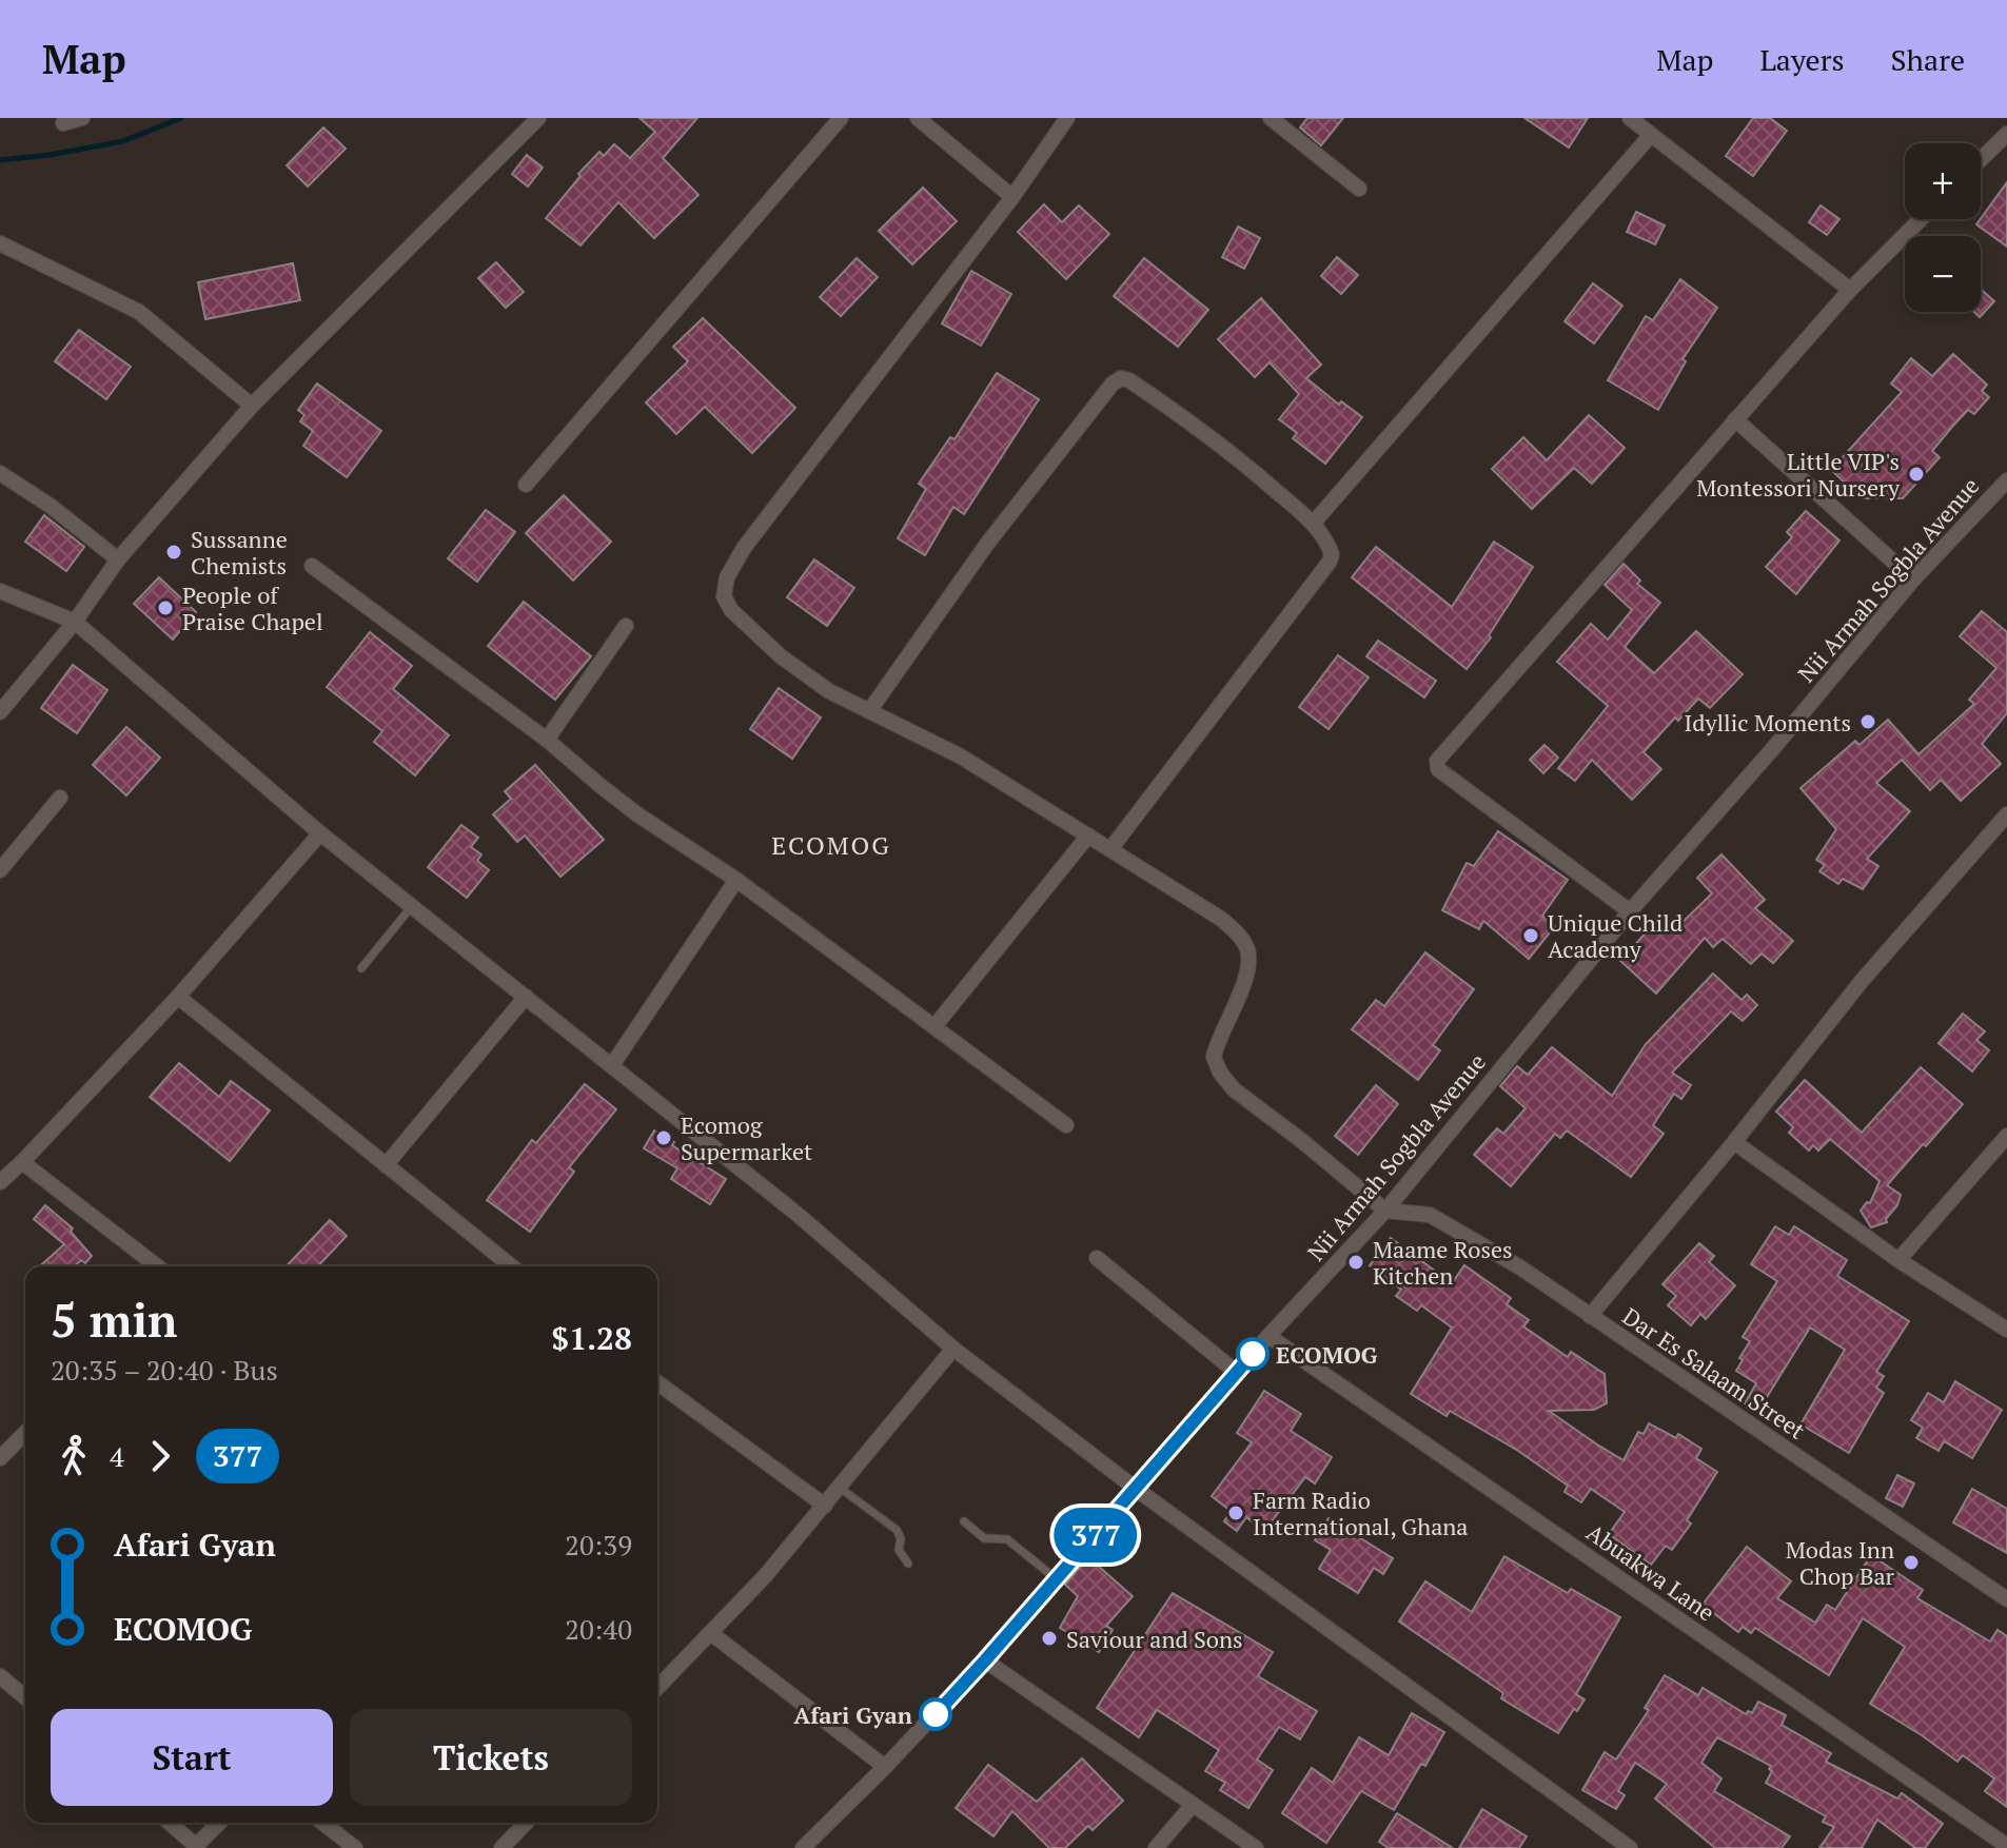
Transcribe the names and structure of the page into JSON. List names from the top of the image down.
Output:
{
  "streets": {
    "street": ["Nii Armah Sogbla Avenue", "Dar Es Salaam Street", "Abuakwa Lane"]
  },
  "crossings": [
    ["Nii Armah Sogbla Avenue", "Dar Es Salaam Street"],
    ["Nii Armah Sogbla Avenue", "Abuakwa Lane"]
  ],
  "districts": ["ECOMOG"],
  "places": [
    "Little VIP's Montessori Nursery",
    "Sussanne Chemists",
    "People of Praise Chapel",
    "Idyllic Moments",
    "Unique Child Academy",
    "Ecomog Supermarket",
    "Maame Roses Kitchen",
    "ECOMOG",
    "Farm Radio International, Ghana",
    "Modas Inn Chop Bar",
    "Saviour and Sons",
    "Afari Gyan"
  ],
  "lines": ["bus line 377"],
  "page": {
    "header": "Map",
    "nav": ["Map", "Layers", "Share"],
    "on_map": "377",
    "map_buttons": ["+", "−"],
    "heading": ["5 min", "20:35 – 20:40 · Bus", "$1.28"],
    "legs": ["4", "377"],
    "list": [
      {
        "name": "Afari Gyan",
        "value": "20:39"
      },
      {
        "name": "ECOMOG",
        "value": "20:40"
      }
    ],
    "buttons": ["Start", "Tickets"]
  }
}
